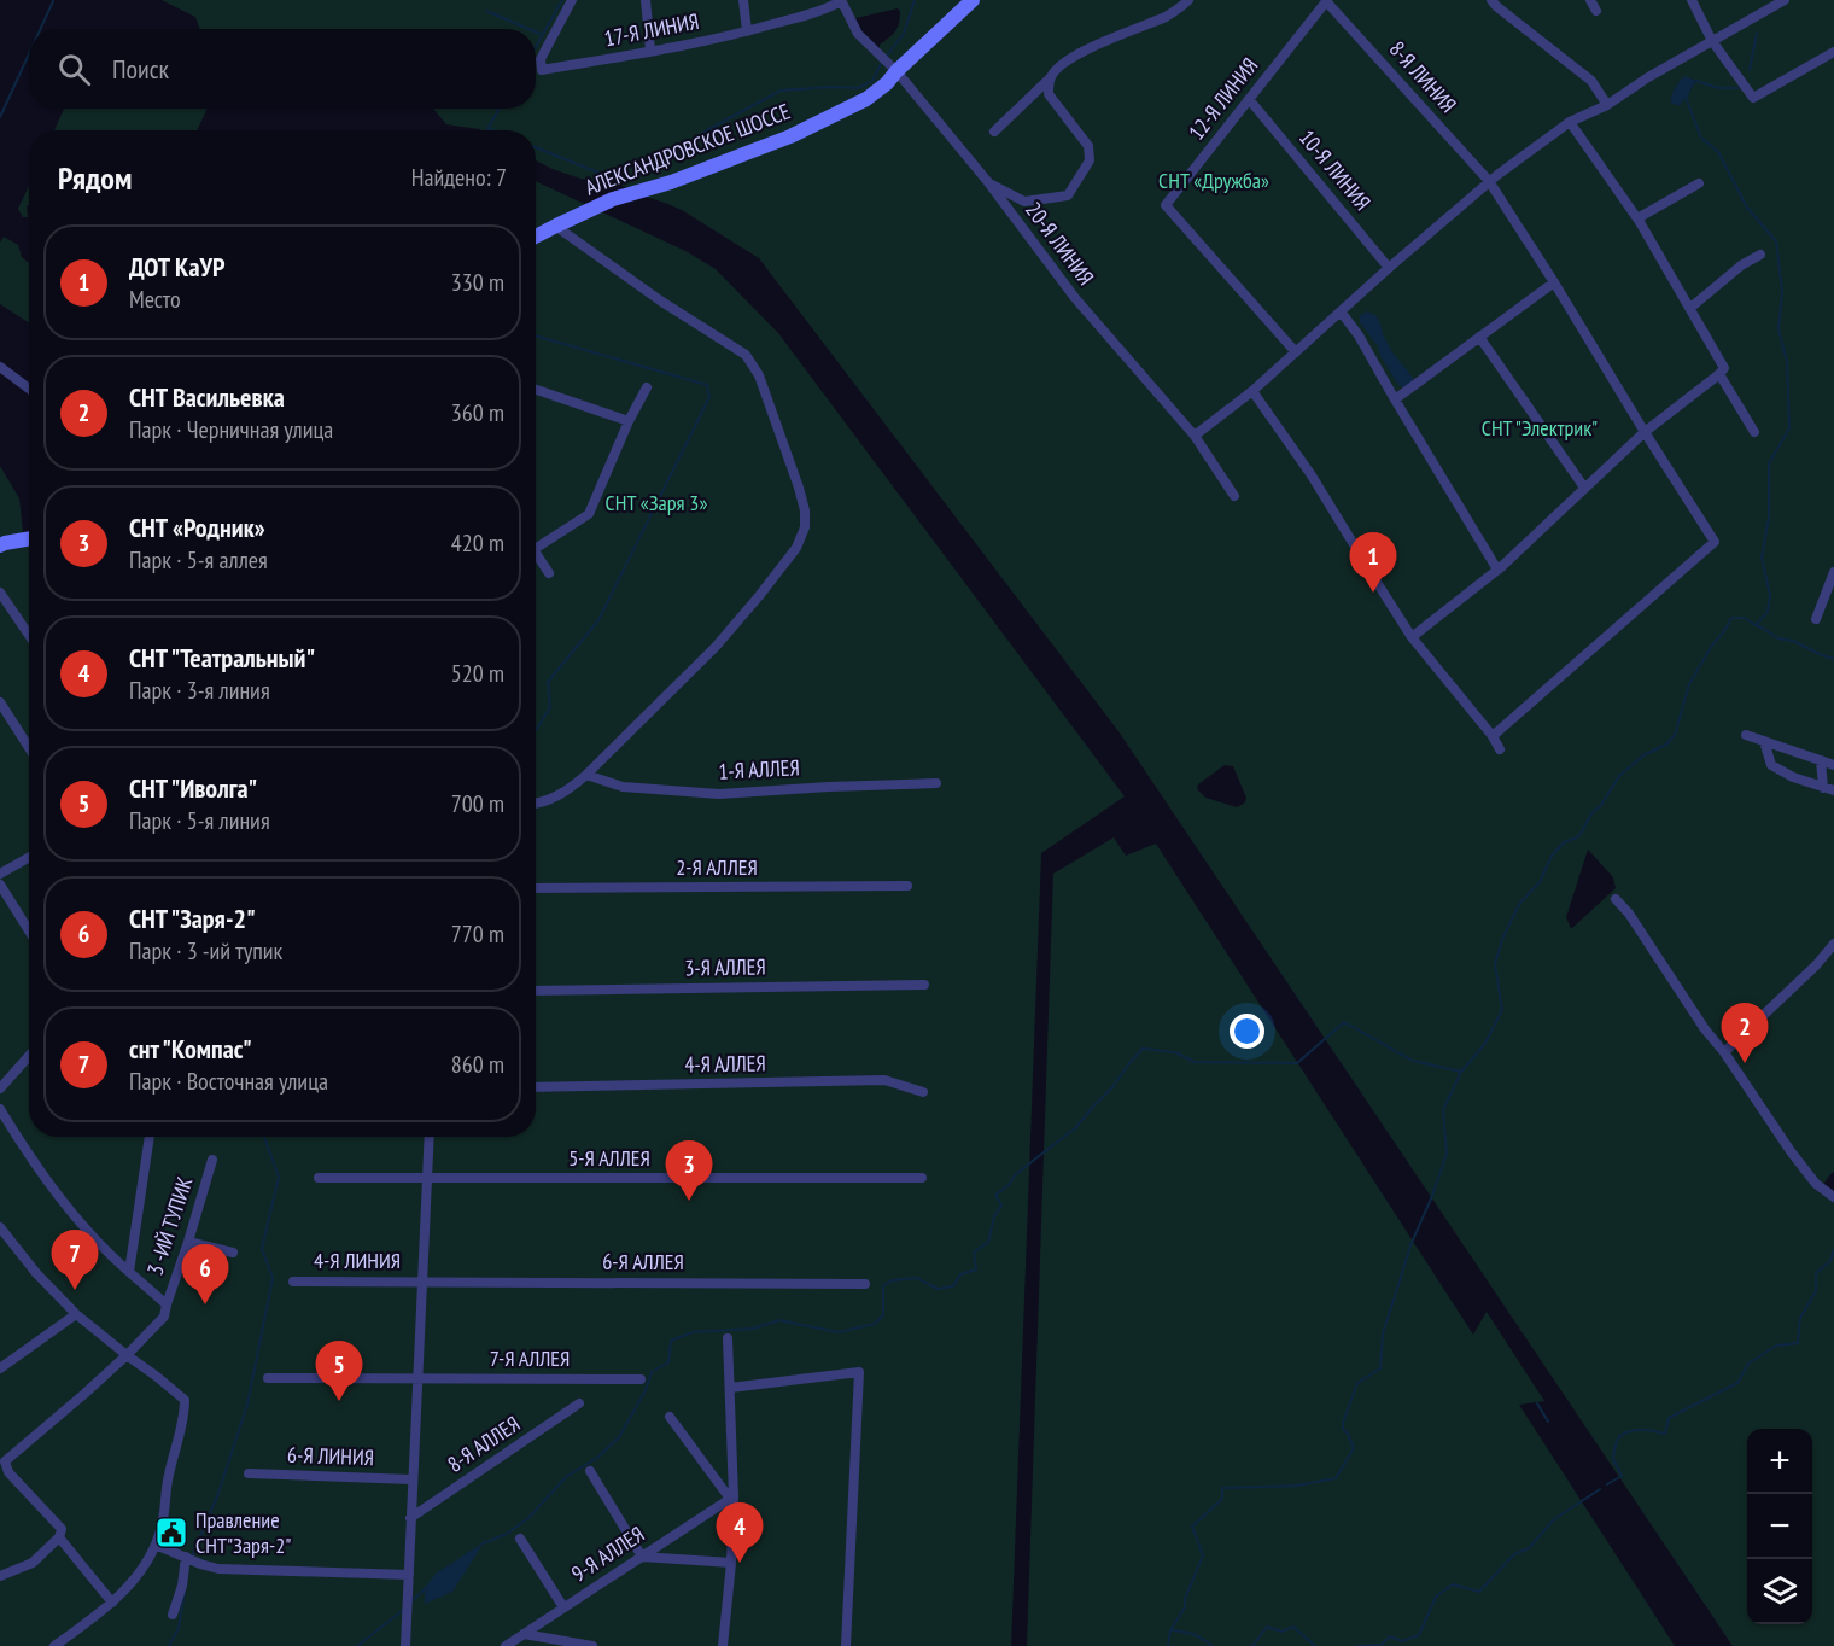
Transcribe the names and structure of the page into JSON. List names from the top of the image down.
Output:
{
  "streets": {
    "street": [
      "17-Я ЛИНИЯ",
      "8-Я ЛИНИЯ",
      "12-Я ЛИНИЯ",
      "АЛЕКСАНДРОВСКОЕ ШОССЕ",
      "10-Я ЛИНИЯ",
      "20-Я ЛИНИЯ",
      "1-Я АЛЛЕЯ",
      "2-Я АЛЛЕЯ",
      "3-Я АЛЛЕЯ",
      "4-Я АЛЛЕЯ",
      "5-Я АЛЛЕЯ",
      "3 -ИЙ ТУПИК",
      "4-Я ЛИНИЯ",
      "6-Я АЛЛЕЯ",
      "7-Я АЛЛЕЯ",
      "8-Я АЛЛЕЯ",
      "6-Я ЛИНИЯ",
      "9-Я АЛЛЕЯ"
    ]
  },
  "crossings": [
    ["17-Я ЛИНИЯ", "20-Я ЛИНИЯ"],
    ["8-Я ЛИНИЯ", "12-Я ЛИНИЯ"],
    ["12-Я ЛИНИЯ", "10-Я ЛИНИЯ"],
    ["АЛЕКСАНДРОВСКОЕ ШОССЕ", "20-Я ЛИНИЯ"],
    ["4-Я ЛИНИЯ", "6-Я АЛЛЕЯ"]
  ],
  "parks": ["СНТ «Дружба»", "СНТ \"Электрик\"", "СНТ «Заря 3»"],
  "places": {
    "public building": ["Правление СНТ\"Заря-2\""]
  },
  "page": {
    "search": "Поиск",
    "heading": ["Рядом", "Найдено: 7"],
    "list": [
      {
        "mark": "1",
        "name": "ДОТ КаУР",
        "note": "Место",
        "value": "330 m"
      },
      {
        "mark": "2",
        "name": "СНТ Васильевка",
        "note": "Парк · Черничная улица",
        "value": "360 m"
      },
      {
        "mark": "3",
        "name": "СНТ «Родник»",
        "note": "Парк · 5-я аллея",
        "value": "420 m"
      },
      {
        "mark": "4",
        "name": "СНТ \"Театральный\"",
        "note": "Парк · 3-я линия",
        "value": "520 m"
      },
      {
        "mark": "5",
        "name": "СНТ \"Иволга\"",
        "note": "Парк · 5-я линия",
        "value": "700 m"
      },
      {
        "mark": "6",
        "name": "СНТ \"Заря-2\"",
        "note": "Парк · 3 -ий тупик",
        "value": "770 m"
      },
      {
        "mark": "7",
        "name": "снт \"Компас\"",
        "note": "Парк · Восточная улица",
        "value": "860 m"
      }
    ],
    "pins": [
      "1",
      "2",
      "3",
      "7",
      "6",
      "5",
      "4"
    ],
    "map_buttons": ["+", "−"]
  }
}
